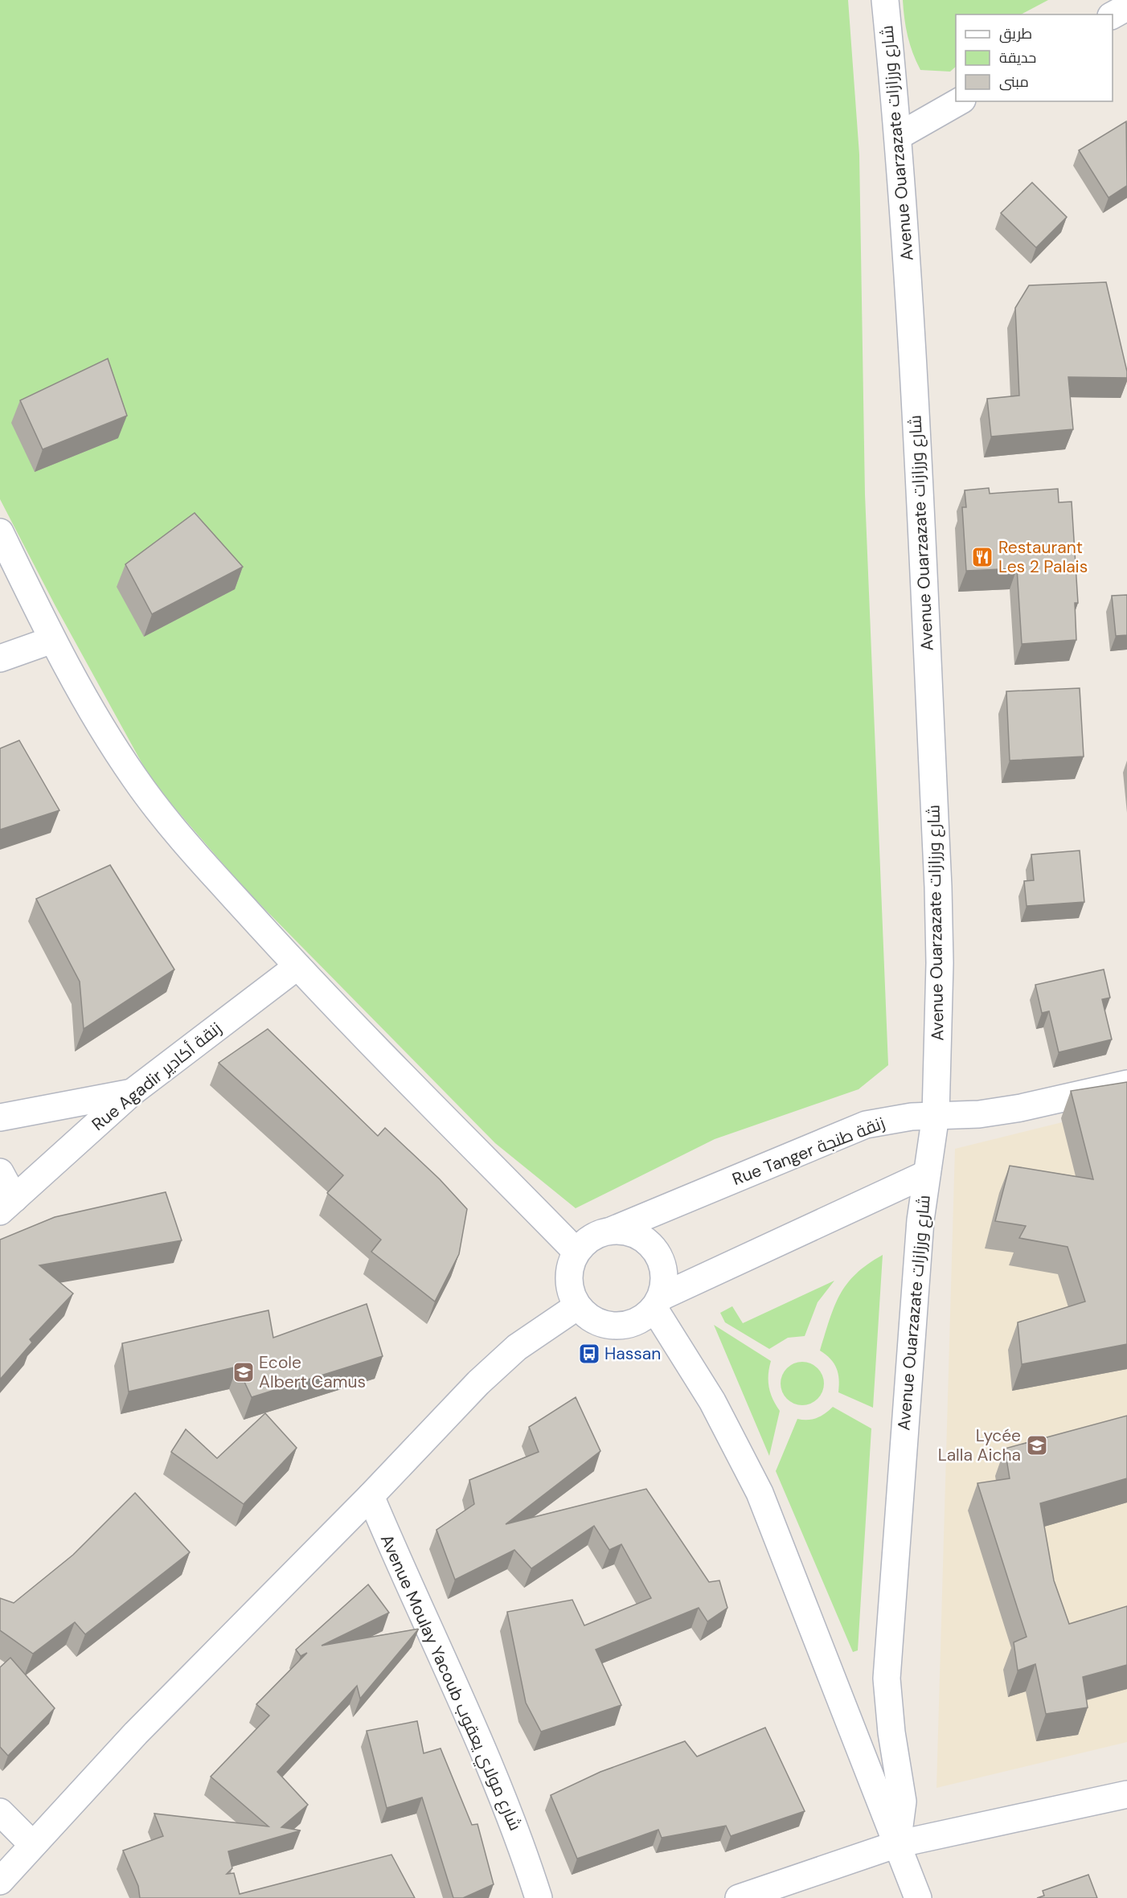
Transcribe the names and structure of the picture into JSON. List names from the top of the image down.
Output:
{
  "streets": {
    "street": [
      "Avenue Ouarzazate شارع ورزازات",
      "Rue Agadir زنقة أكادير",
      "Rue Tanger زنقة طنجة",
      "Avenue Moulay Yacoub شارع مولاي يعقوب"
    ]
  },
  "crossings": [
    ["Avenue Ouarzazate شارع ورزازات", "Rue Tanger زنقة طنجة"]
  ],
  "places": {
    "restaurant": ["Restaurant Les 2 Palais"],
    "bus stop": ["Hassan"],
    "school or university": ["Ecole Albert Camus", "Lycée Lalla Aicha"]
  },
  "legend": ["طريق", "حديقة", "مبنى"]
}
